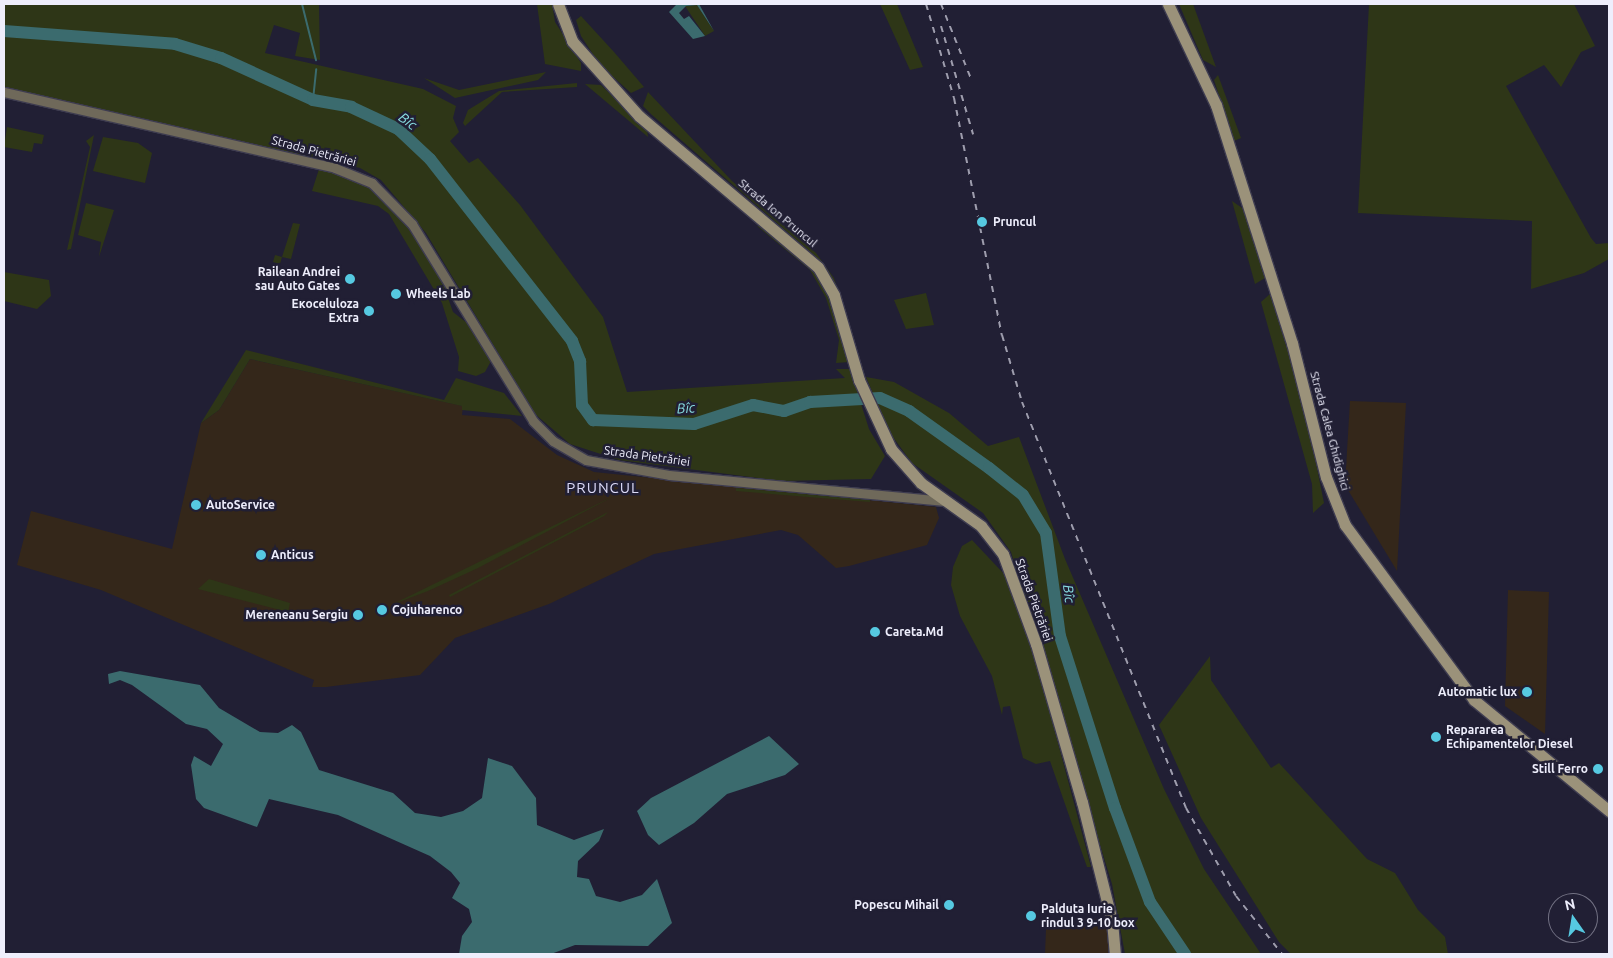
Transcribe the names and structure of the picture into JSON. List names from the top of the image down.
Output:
{
  "streets": {
    "street": ["Strada Pietrăriei", "Strada Ion Pruncul", "Strada Calea Ghidighici"]
  },
  "crossings": [
    ["Strada Pietrăriei", "Strada Ion Pruncul"]
  ],
  "districts": ["PRUNCUL"],
  "water": ["Bîc"],
  "places": [
    "Pruncul",
    "Railean Andrei sau Auto Gates",
    "Wheels Lab",
    "Eкoceluloza Extra",
    "AutoService",
    "Anticus",
    "Cojuharenco",
    "Mereneanu Sergiu",
    "Careta.Md",
    "Automatic lux",
    "Repararea Echipamentelor Diesel",
    "Still Ferro",
    "Popescu Mihail",
    "Palduta Iurie rindul 3 9-10 box"
  ],
  "north": "top"
}
